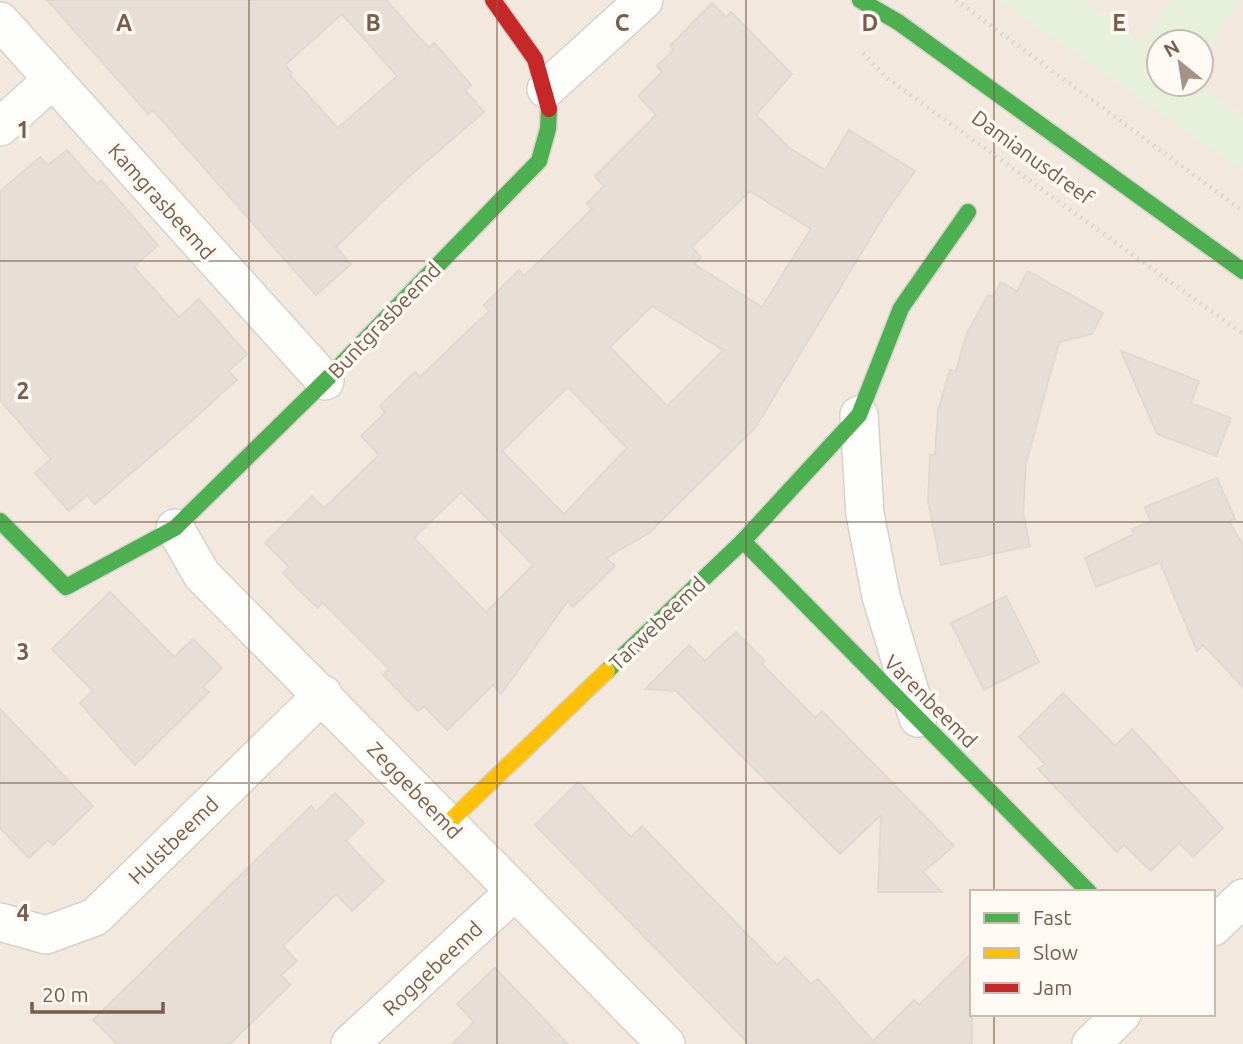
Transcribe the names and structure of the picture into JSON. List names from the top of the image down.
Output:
{
  "streets": {
    "street": [
      "Damianusdreef",
      "Kamgrasbeemd",
      "Buntgrasbeemd",
      "Tarwebeemd",
      "Varenbeemd",
      "Zeggebeemd",
      "Hulstbeemd",
      "Roggebeemd"
    ]
  },
  "crossings": [
    ["Kamgrasbeemd", "Buntgrasbeemd"],
    ["Buntgrasbeemd", "Zeggebeemd"],
    ["Tarwebeemd", "Varenbeemd"],
    ["Tarwebeemd", "Zeggebeemd"],
    ["Zeggebeemd", "Hulstbeemd"],
    ["Zeggebeemd", "Roggebeemd"]
  ],
  "legend": ["Fast", "Slow", "Jam"],
  "scale_bar": "20 m",
  "north": "top left",
  "grid": {
    "columns": [
      "A",
      "B",
      "C",
      "D",
      "E"
    ],
    "rows": [
      "1",
      "2",
      "3",
      "4"
    ]
  }
}
